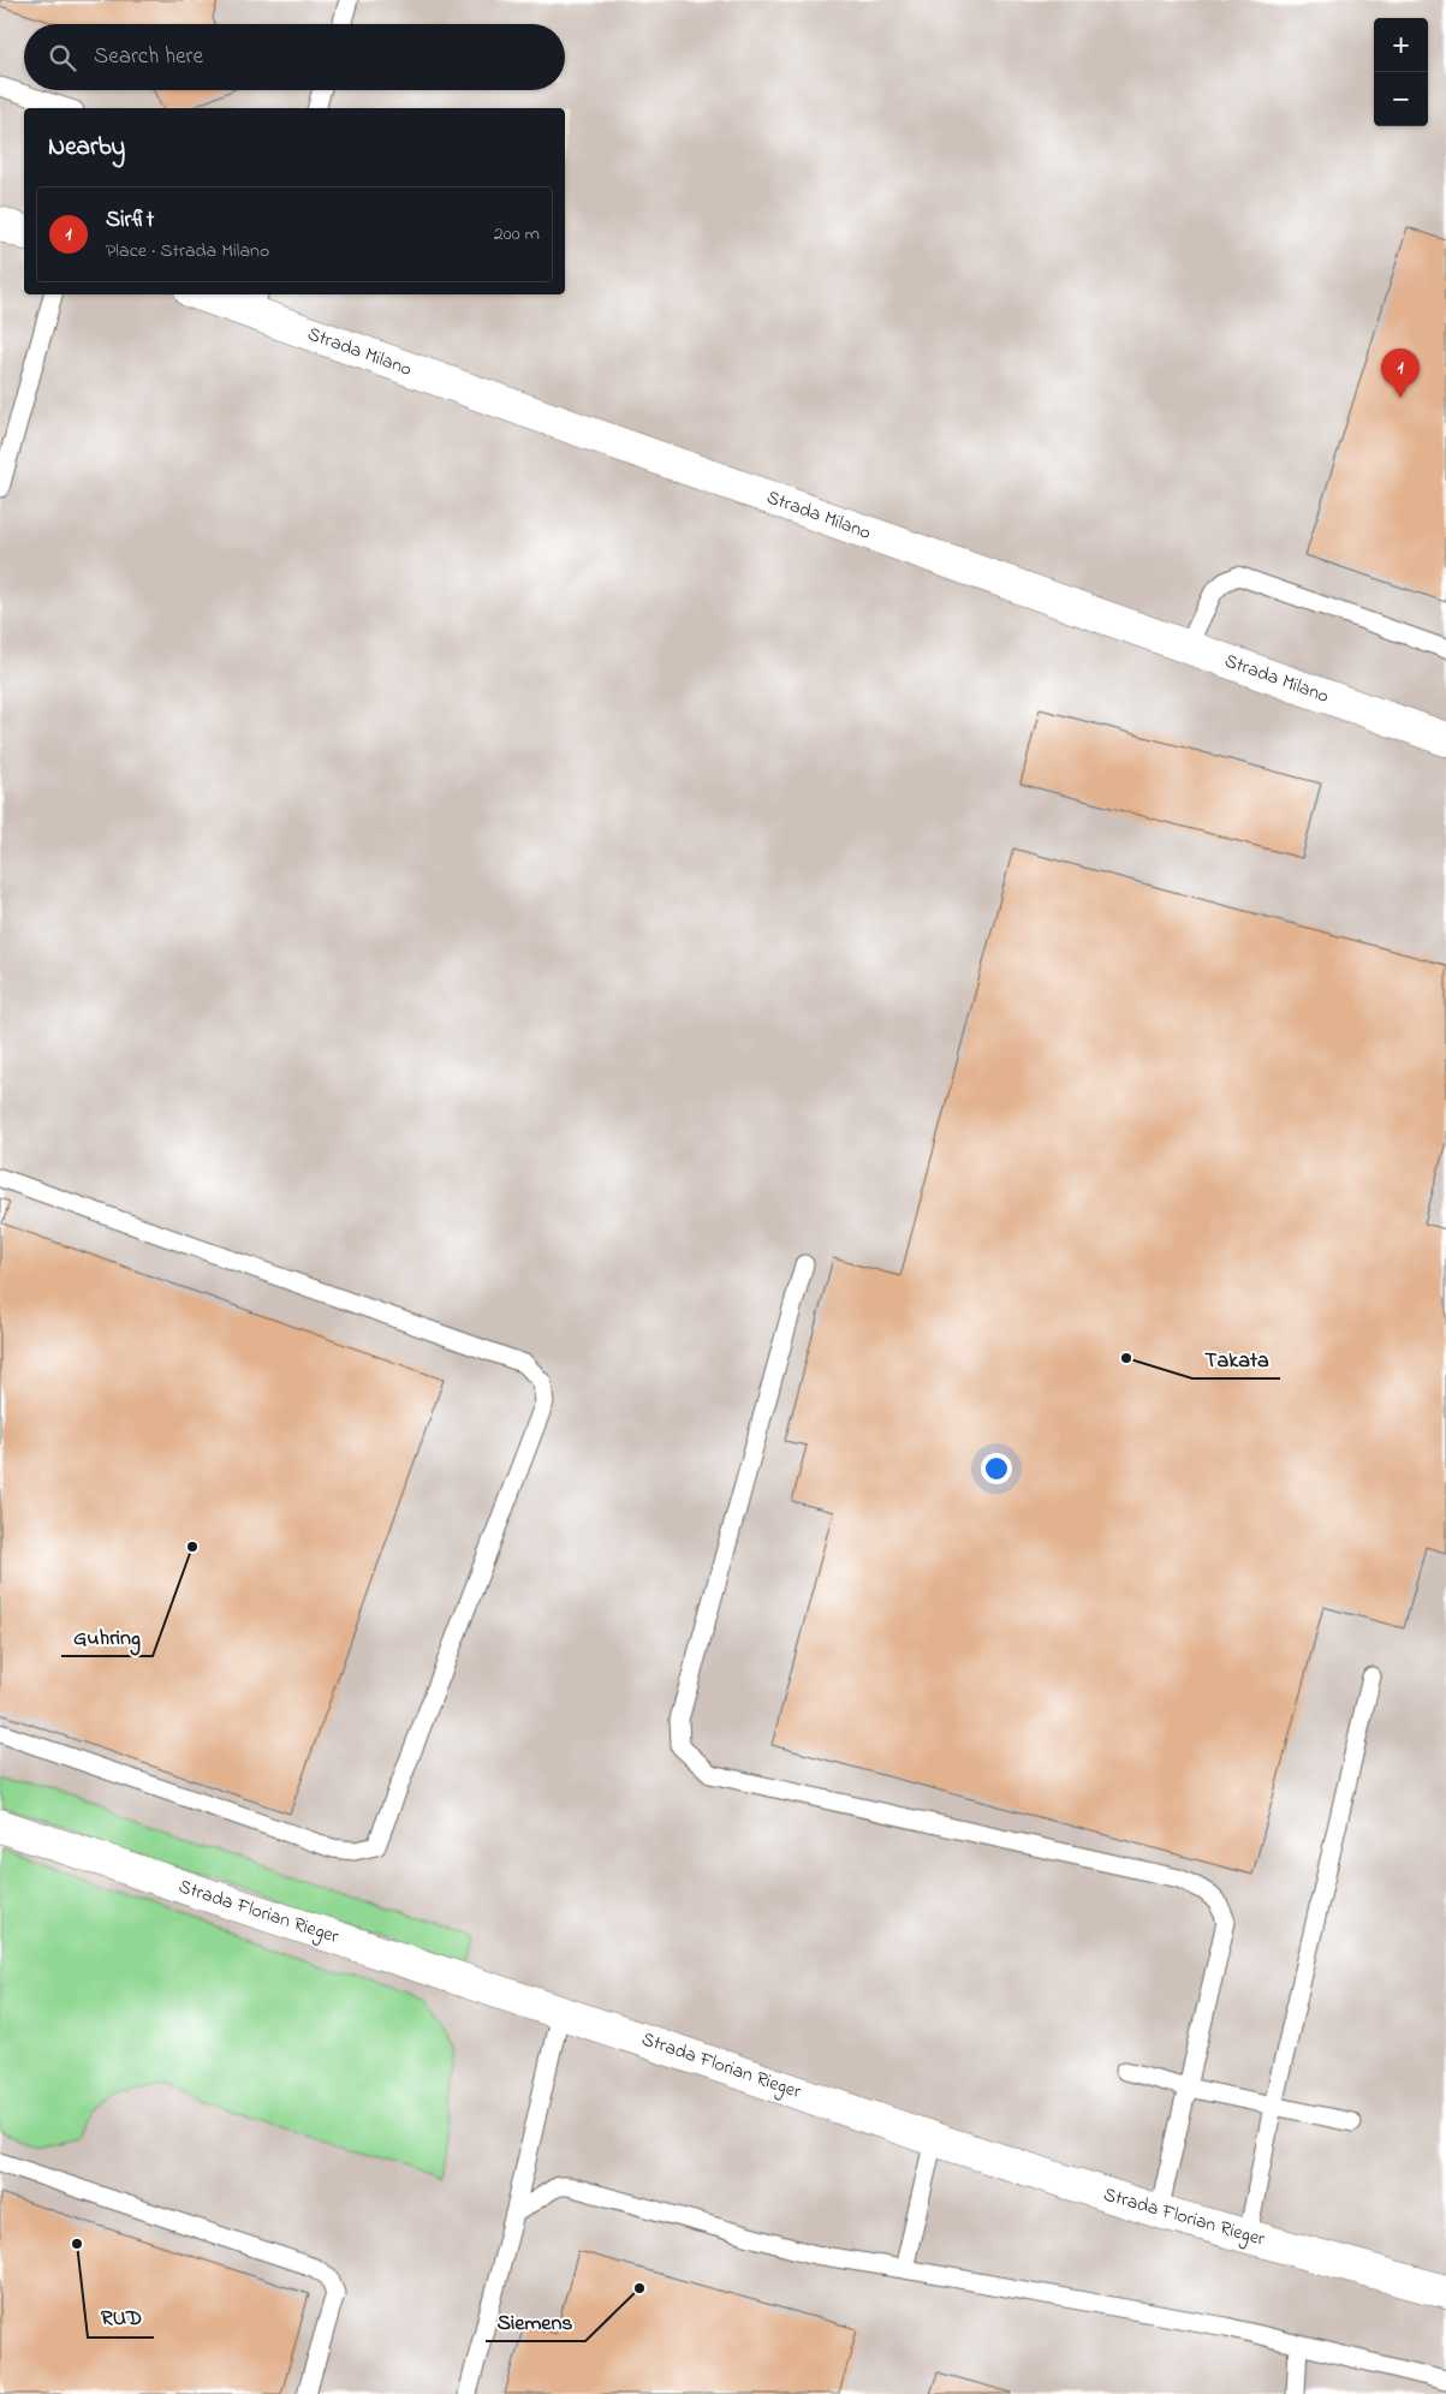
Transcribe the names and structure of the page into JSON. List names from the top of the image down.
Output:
{
  "streets": {
    "street": ["Strada Milano", "Strada Florian Rieger"]
  },
  "places": [
    "Takata",
    "Guhring",
    "RUD",
    "Siemens"
  ],
  "page": {
    "map_buttons": ["+", "−"],
    "search": "Search here",
    "heading": "Nearby",
    "list": [
      {
        "mark": "1",
        "name": "Sirfit",
        "note": "Place · Strada Milano",
        "value": "200 m"
      }
    ],
    "pins": "1"
  }
}
